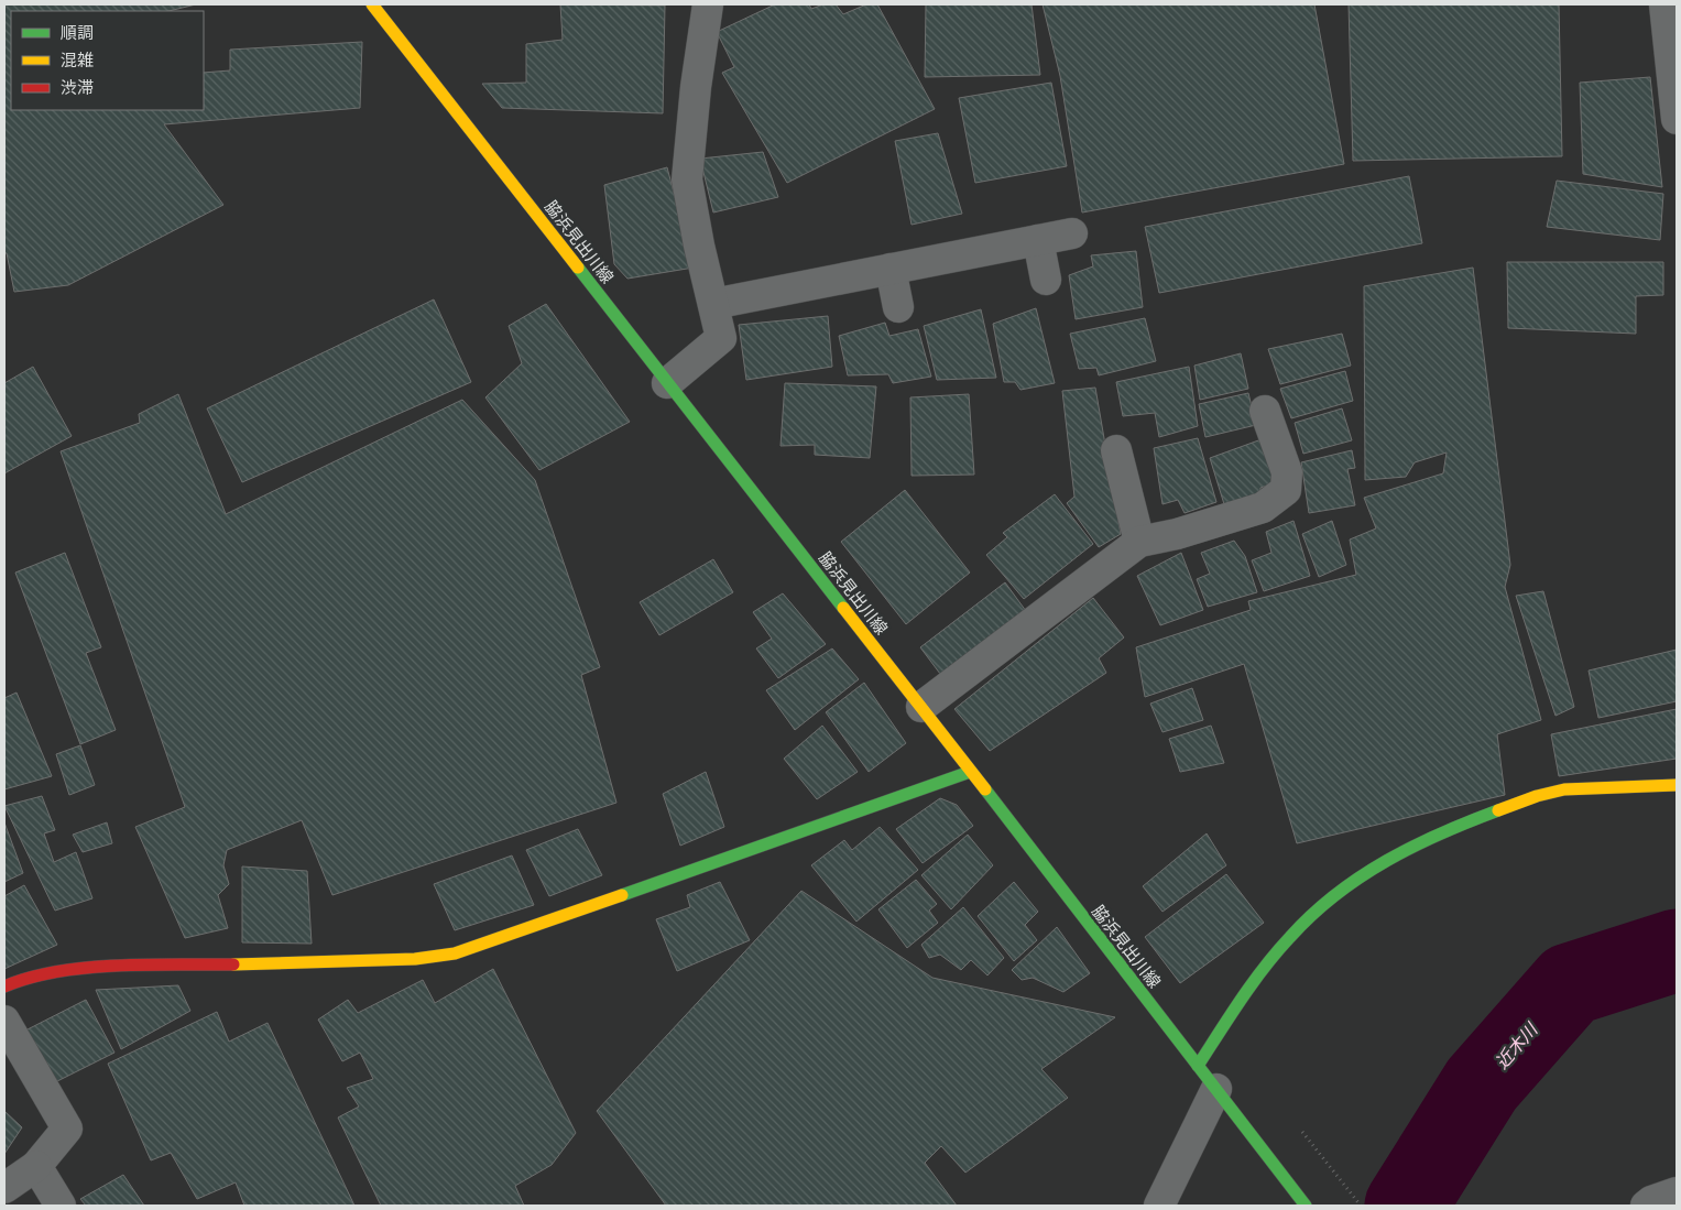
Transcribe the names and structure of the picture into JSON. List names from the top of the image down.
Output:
{
  "streets": {
    "street": ["脇浜見出川線"]
  },
  "water": ["近木川"],
  "legend": ["順調", "混雑", "渋滞"]
}
